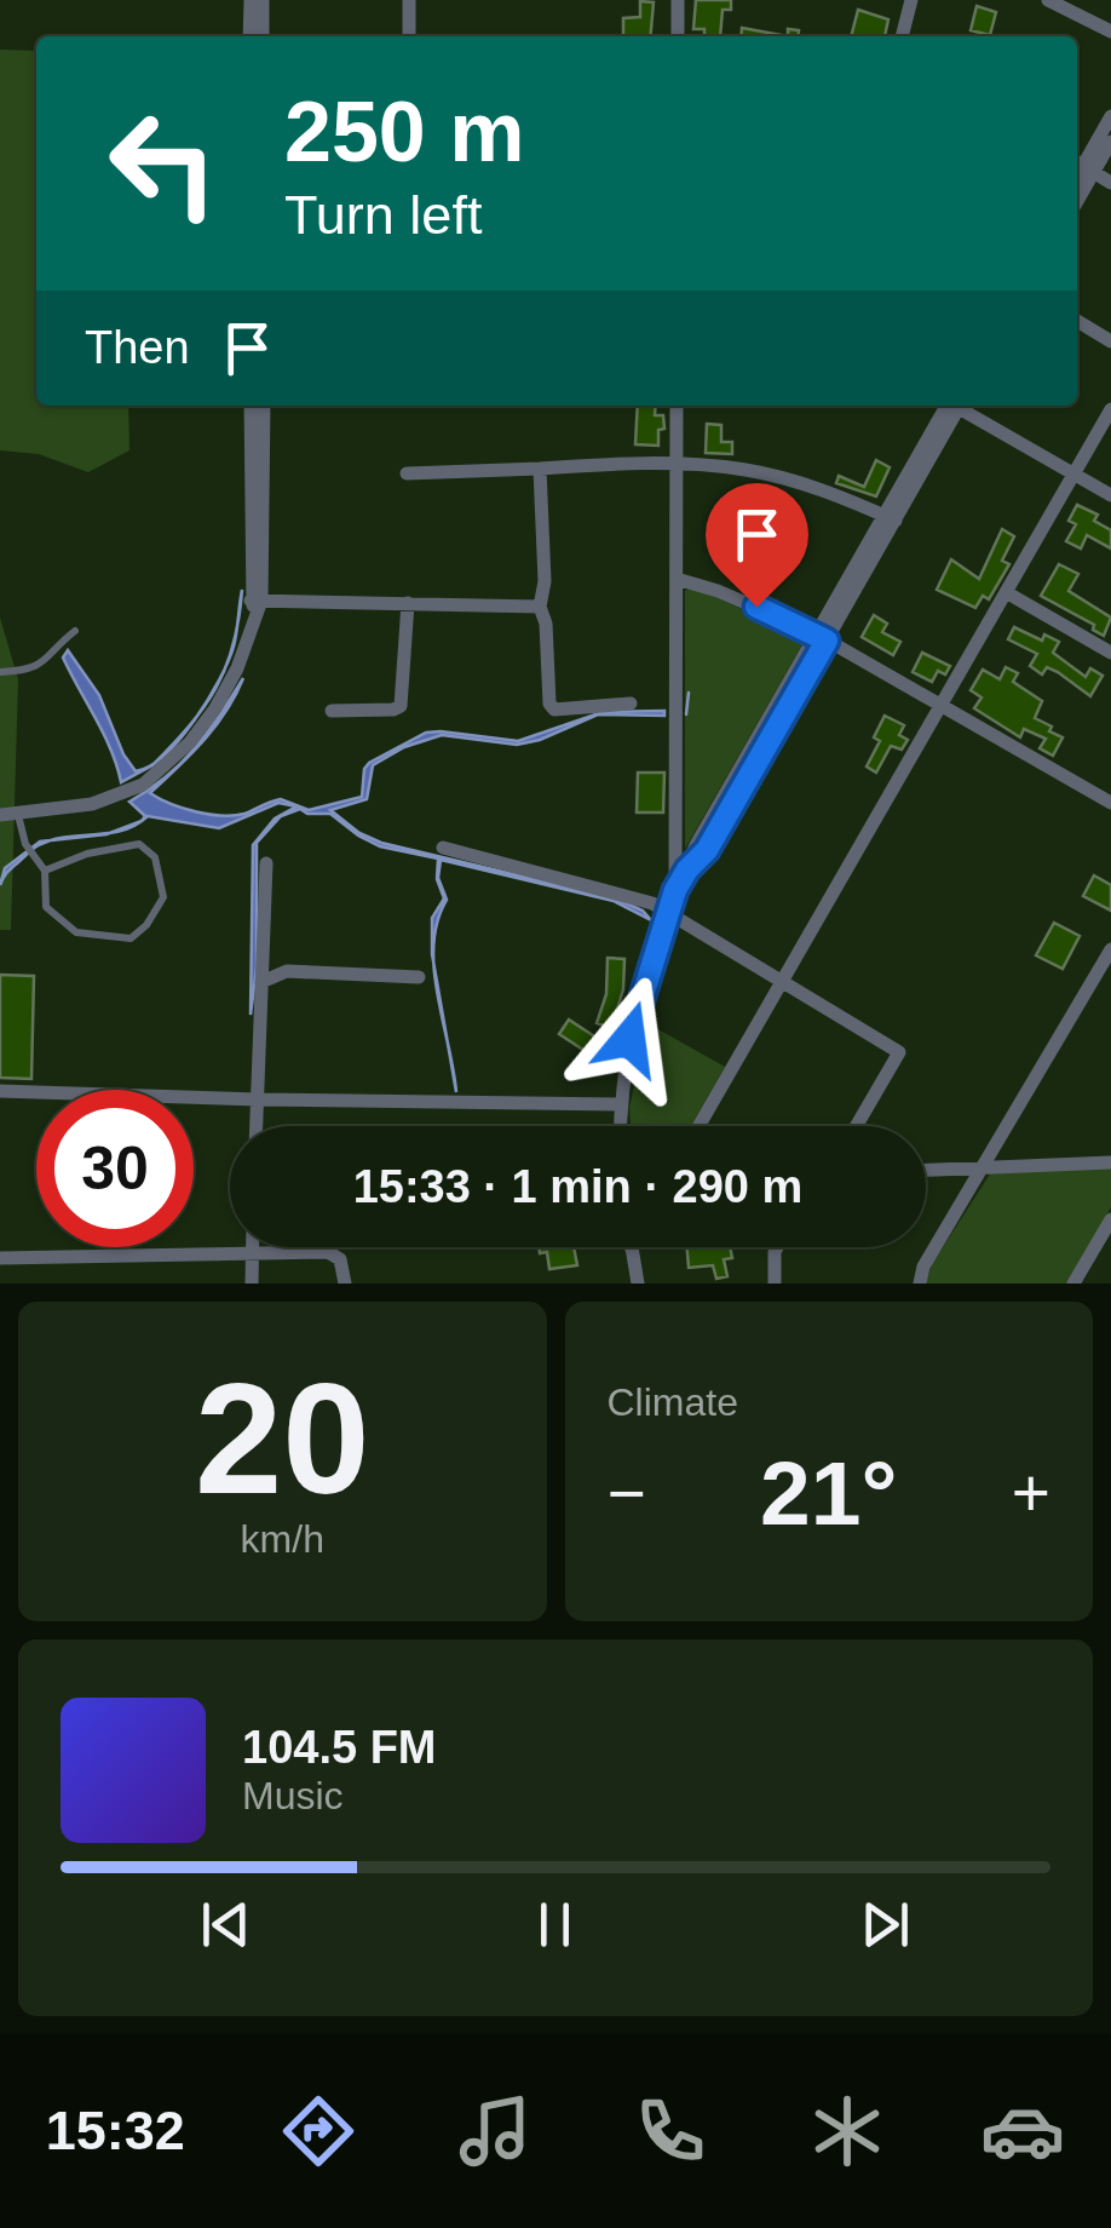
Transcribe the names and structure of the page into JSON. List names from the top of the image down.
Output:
{
  "page": {
    "turn": ["250 m", "Turn left"],
    "then": "Then",
    "limit": "30",
    "trip": "15:33 · 1 min · 290 m",
    "tile": [
      ["20", "km/h"],
      "Climate"
    ],
    "heat": ["−", "21°", "+"],
    "song": ["104.5 FM", "Music"],
    "tabs": "15:32"
  }
}
